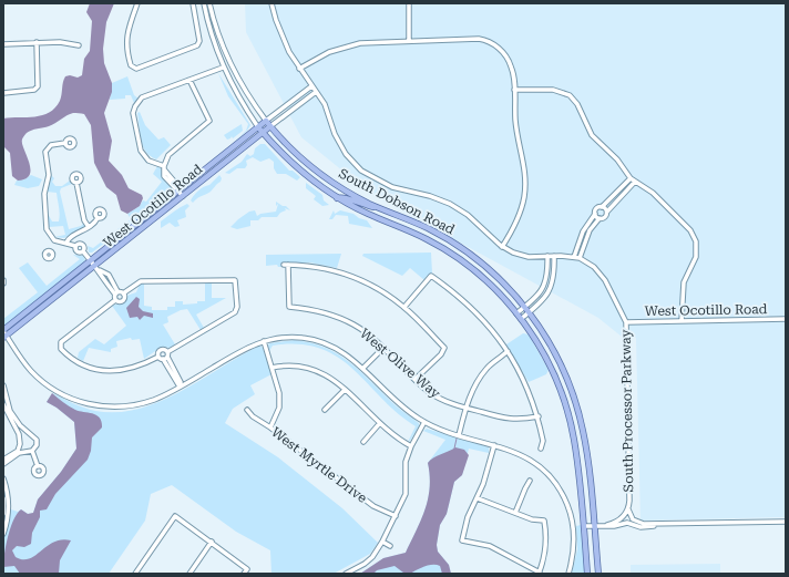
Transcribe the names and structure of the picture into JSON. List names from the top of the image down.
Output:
{
  "streets": {
    "main road": ["South Dobson Road", "West Ocotillo Road"],
    "street": ["West Olive Way", "South Processor Parkway", "West Myrtle Drive"]
  },
  "crossings": [
    ["South Dobson Road", "West Ocotillo Road"],
    ["West Ocotillo Road", "South Processor Parkway"]
  ]
}
